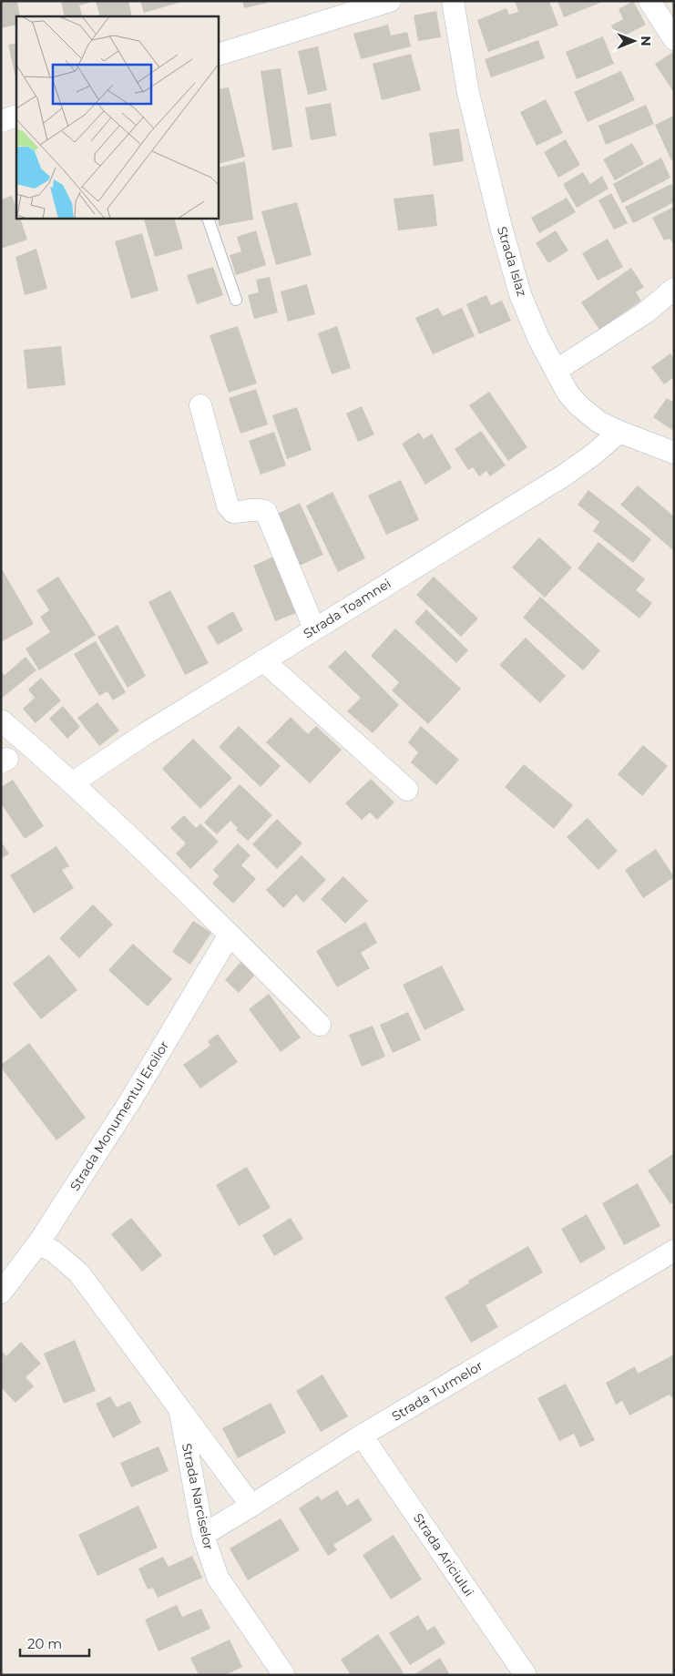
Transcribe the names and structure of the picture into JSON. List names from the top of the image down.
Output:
{
  "streets": {
    "street": [
      "Strada Islaz",
      "Strada Toamnei",
      "Strada Monumentul Eroilor",
      "Strada Turmelor",
      "Strada Narciselor",
      "Strada Ariciului"
    ]
  },
  "crossings": [
    ["Strada Islaz", "Strada Toamnei"],
    ["Strada Monumentul Eroilor", "Strada Narciselor"],
    ["Strada Turmelor", "Strada Narciselor"],
    ["Strada Turmelor", "Strada Ariciului"]
  ],
  "scale_bar": "20 m",
  "north": "right"
}
